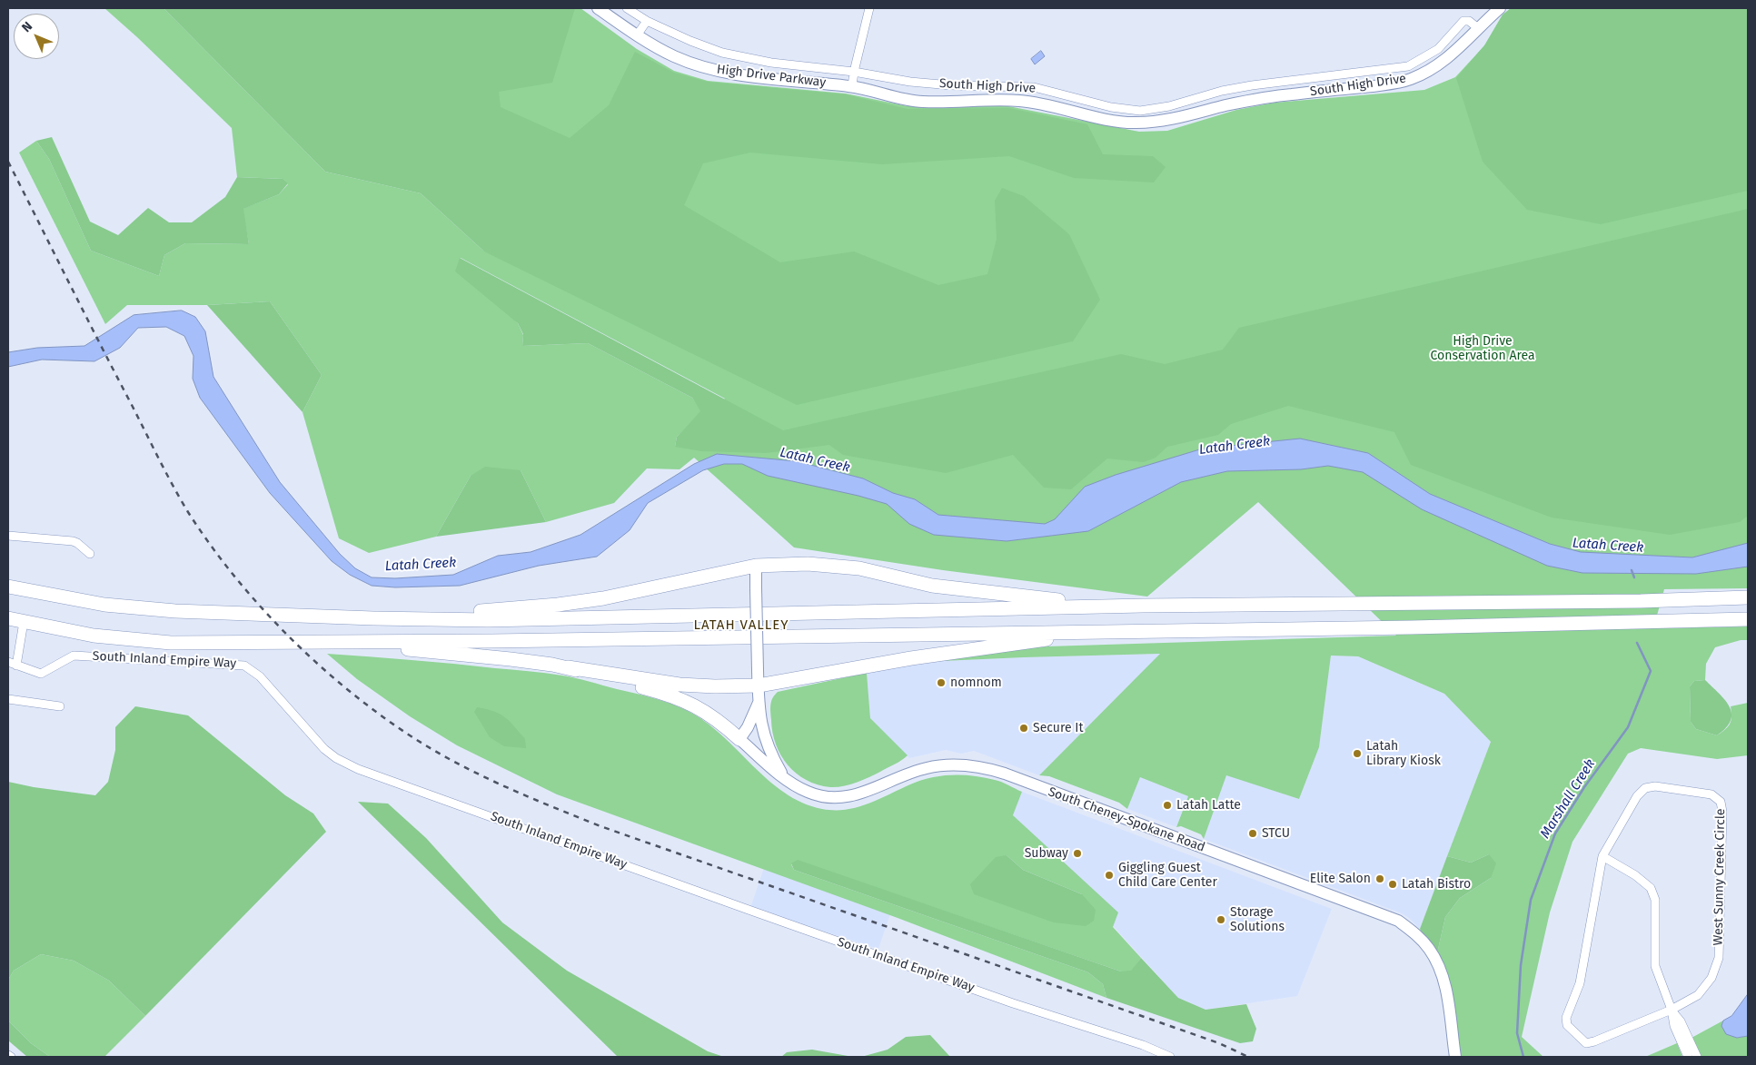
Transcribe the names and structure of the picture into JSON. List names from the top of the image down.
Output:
{
  "streets": {
    "main road": ["High Drive Parkway", "South High Drive", "South Cheney-Spokane Road"],
    "street": ["South Inland Empire Way", "West Sunny Creek Circle"]
  },
  "crossings": [
    ["High Drive Parkway", "South High Drive"]
  ],
  "districts": ["LATAH VALLEY"],
  "water": ["Latah Creek", "Marshall Creek"],
  "parks": ["High Drive Conservation Area"],
  "places": [
    "nomnom",
    "Secure It",
    "Latah Library Kiosk",
    "Latah Latte",
    "STCU",
    "Subway",
    "Giggling Guest Child Care Center",
    "Elite Salon",
    "Latah Bistro",
    "Storage Solutions"
  ],
  "north": "top left"
}
